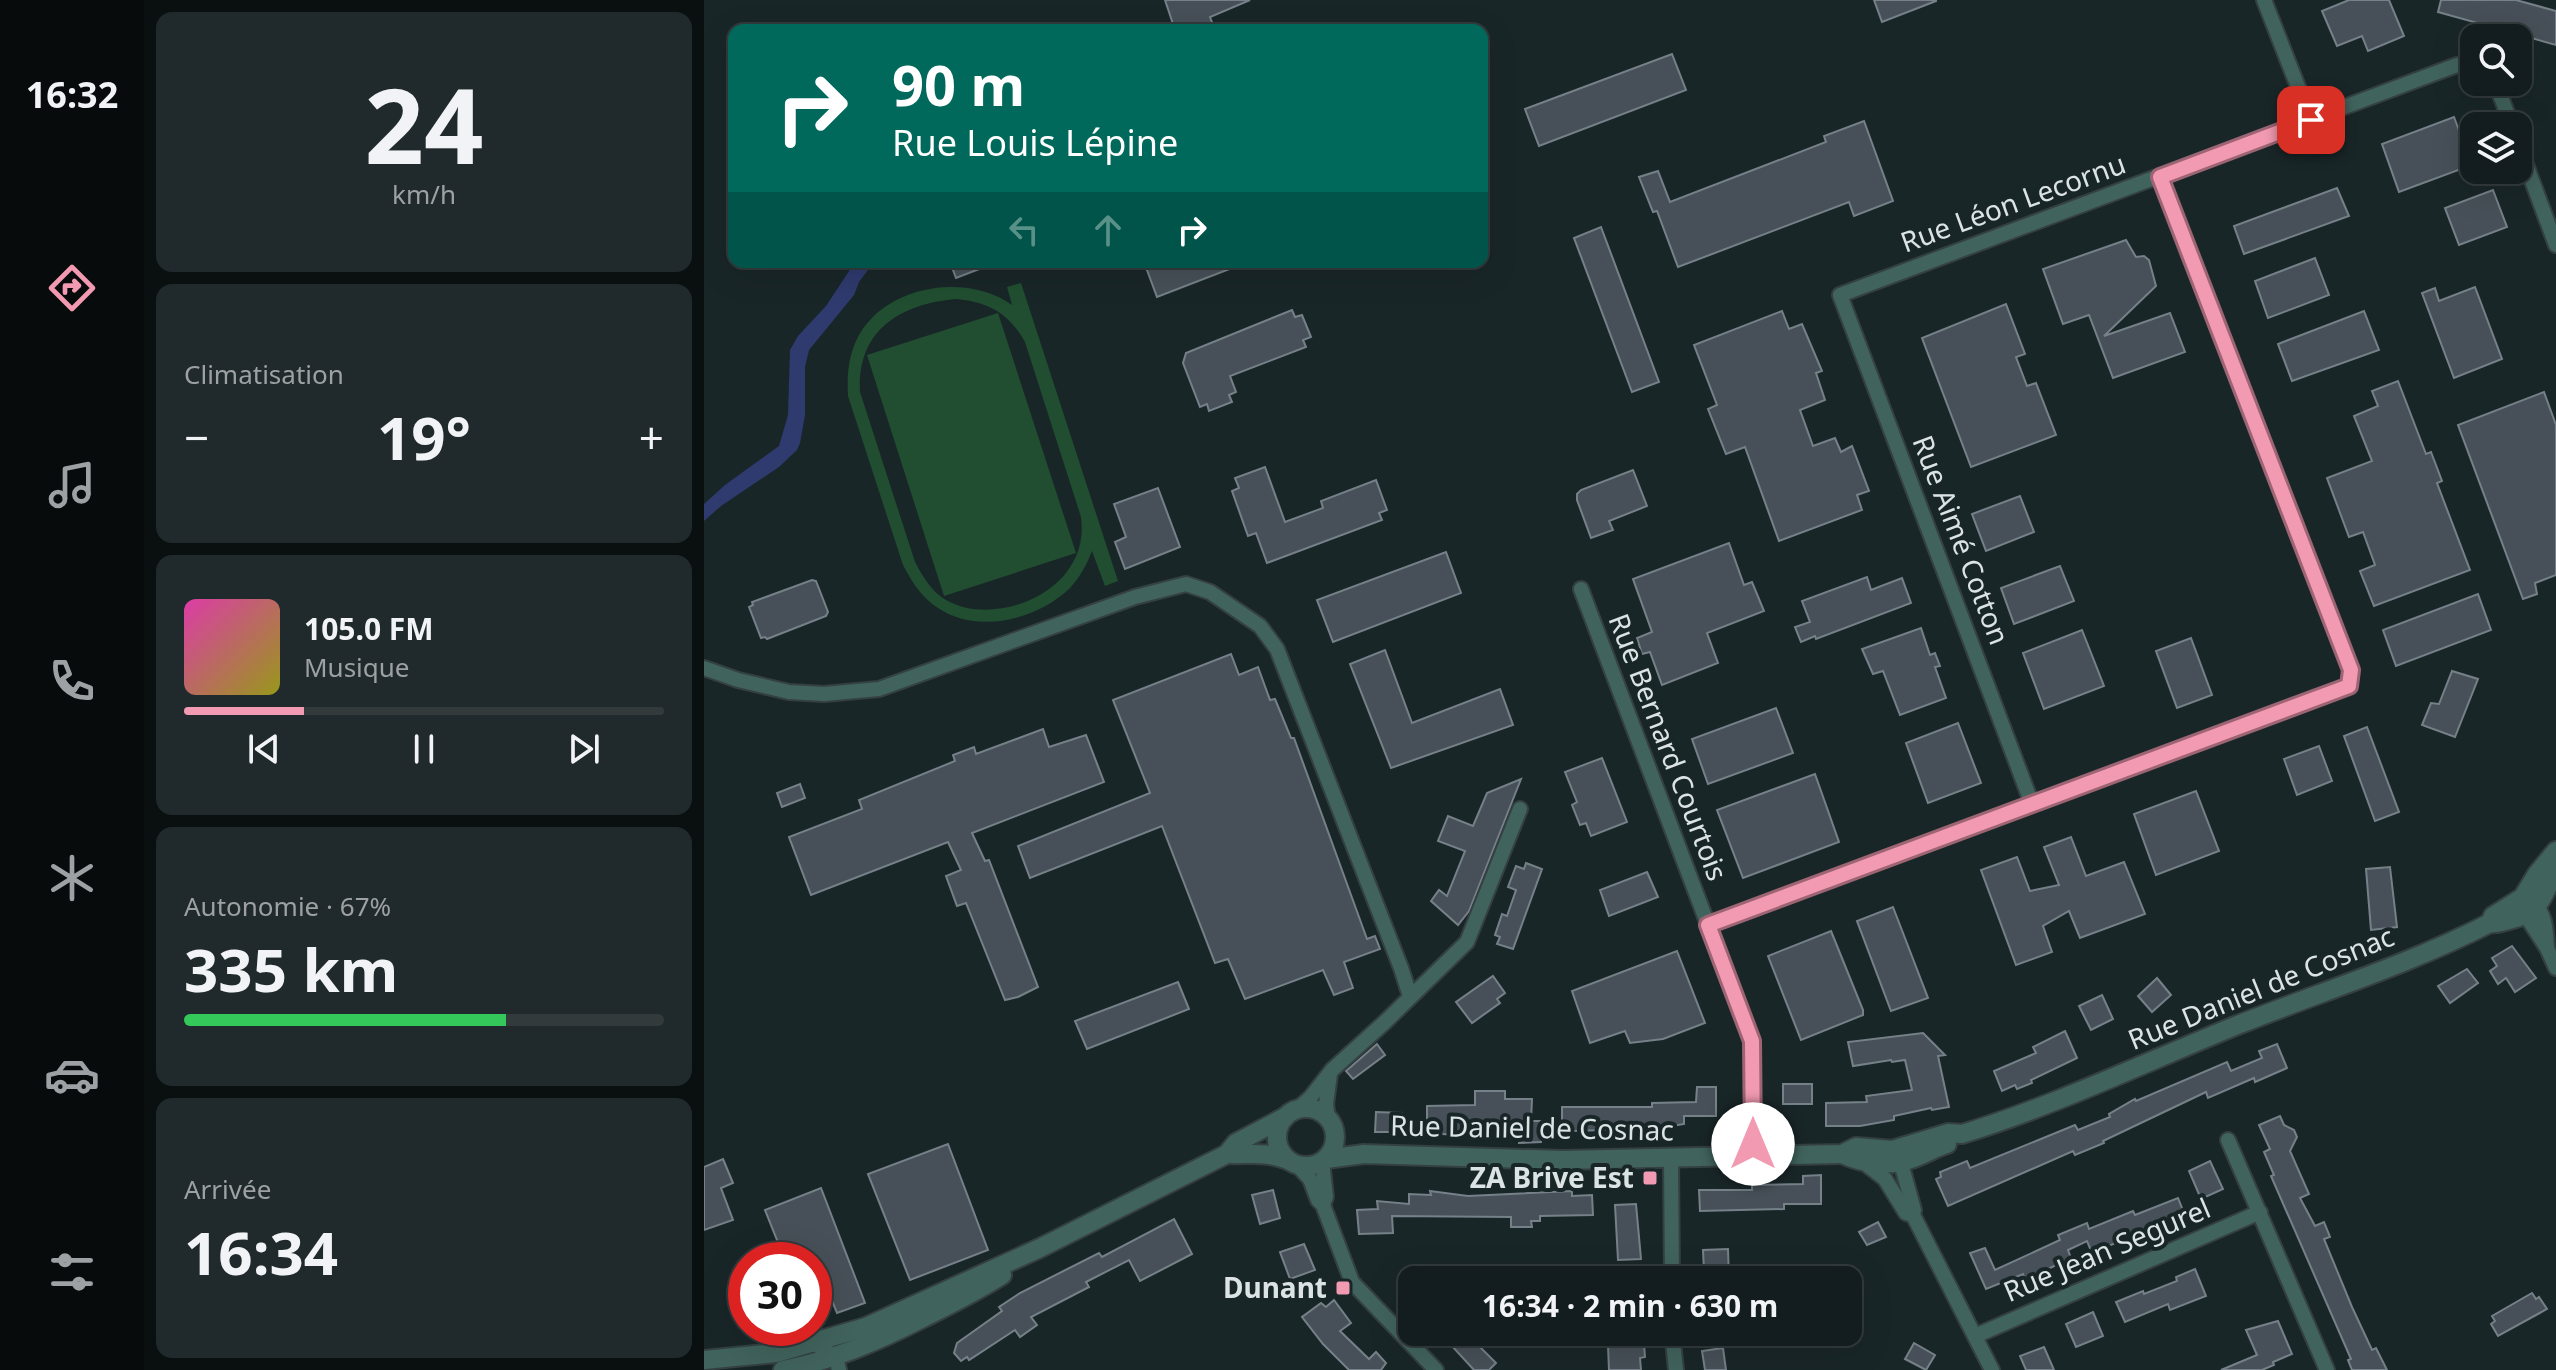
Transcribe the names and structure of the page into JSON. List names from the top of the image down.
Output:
{
  "streets": {
    "street": [
      "Rue Léon Lecornu",
      "Rue Aimé Cotton",
      "Rue Bernard Courtois",
      "Rue Daniel de Cosnac",
      "Rue Jean Segurel"
    ]
  },
  "crossings": [
    ["Rue Léon Lecornu", "Rue Aimé Cotton"],
    ["Rue Bernard Courtois", "Rue Daniel de Cosnac"]
  ],
  "places": {
    "transit": ["ZA Brive Est", "Dunant"]
  },
  "page": {
    "tabs": "16:32",
    "tile": [
      ["24", "km/h"],
      "Climatisation",
      ["Autonomie · 67%", "335 km"],
      ["Arrivée", "16:34"]
    ],
    "turn": ["90 m", "Rue Louis Lépine"],
    "heat": ["−", "19°", "+"],
    "song": ["105.0 FM", "Musique"],
    "limit": "30",
    "trip": "16:34 · 2 min · 630 m"
  }
}
